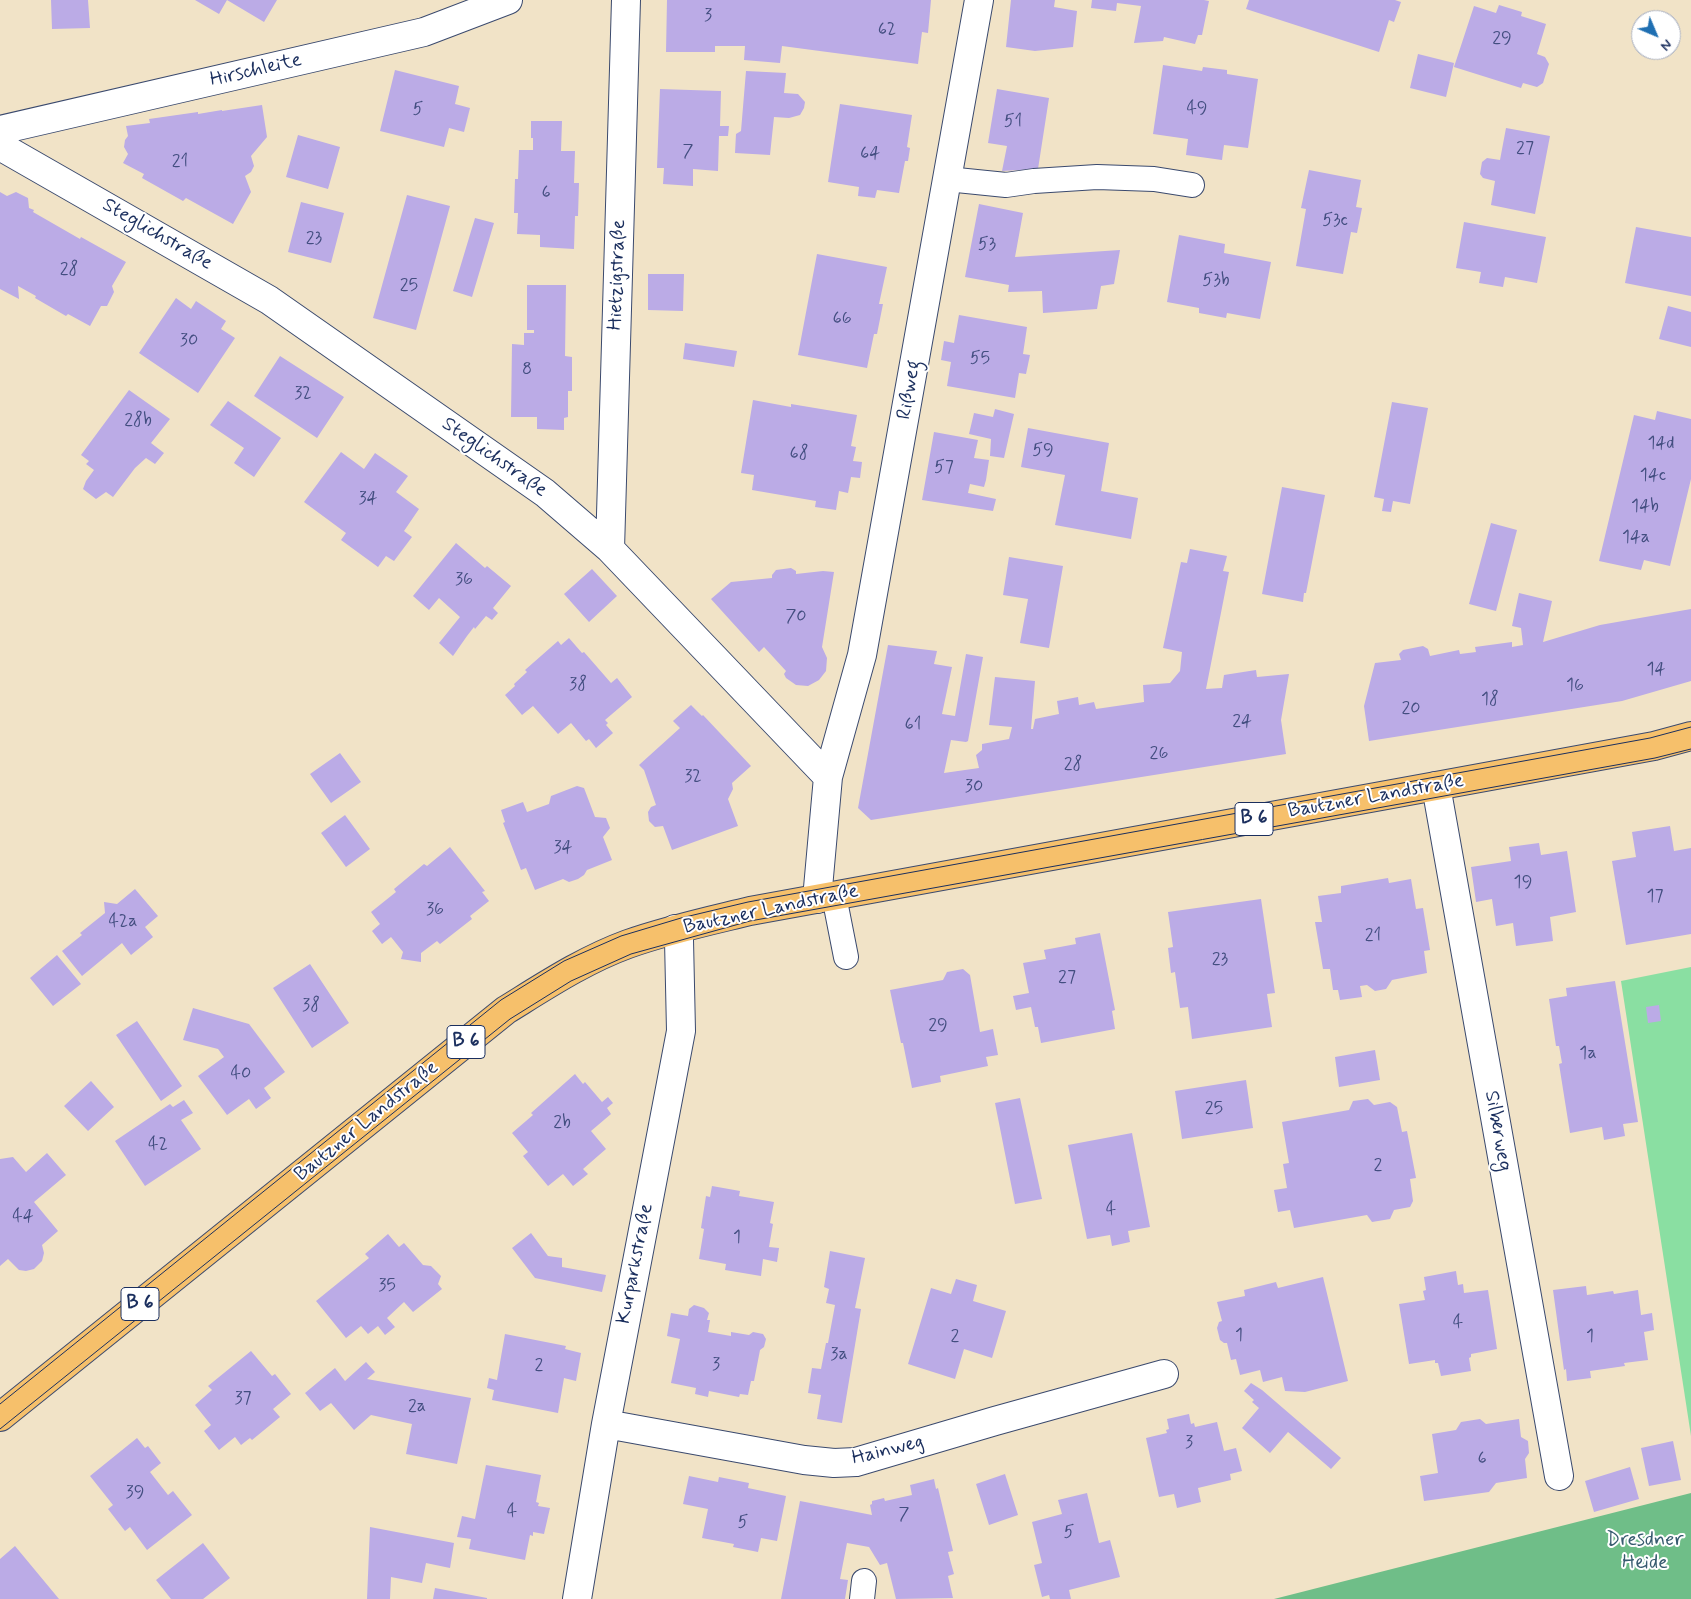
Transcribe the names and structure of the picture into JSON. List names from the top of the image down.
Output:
{
  "streets": {
    "main road": ["Bautzner Landstraße", "B 6"],
    "street": [
      "Hirschleite",
      "Steglichstraße",
      "Hietzigstraße",
      "Rißweg",
      "Silberweg",
      "Kurparkstraße",
      "Hainweg"
    ]
  },
  "crossings": [
    ["Steglichstraße", "Hietzigstraße"],
    ["Steglichstraße", "Rißweg"],
    ["Bautzner Landstraße", "Silberweg"],
    ["Bautzner Landstraße", "Kurparkstraße"],
    ["Kurparkstraße", "Hainweg"]
  ],
  "parks": ["Dresdner Heide"],
  "house_numbers": [
    "3",
    "62",
    "29",
    "49",
    "5",
    "51",
    "27",
    "7",
    "64",
    "21",
    "6",
    "53c",
    "23",
    "53",
    "28",
    "53b",
    "25",
    "66",
    "30",
    "55",
    "8",
    "32",
    "28b",
    "14d",
    "59",
    "68",
    "57",
    "14c",
    "34",
    "14b",
    "14a",
    "36",
    "70",
    "14",
    "38",
    "16",
    "18",
    "20",
    "24",
    "61",
    "26",
    "28",
    "32",
    "30",
    "34",
    "19",
    "17",
    "36",
    "42a",
    "21",
    "23",
    "27",
    "38",
    "29",
    "1a",
    "40",
    "25",
    "2b",
    "42",
    "2",
    "4",
    "44",
    "1",
    "35",
    "4",
    "1",
    "2",
    "1",
    "3a",
    "3",
    "2",
    "37",
    "2a",
    "3",
    "6",
    "39",
    "4",
    "7",
    "5",
    "5"
  ],
  "north": "bottom right"
}
